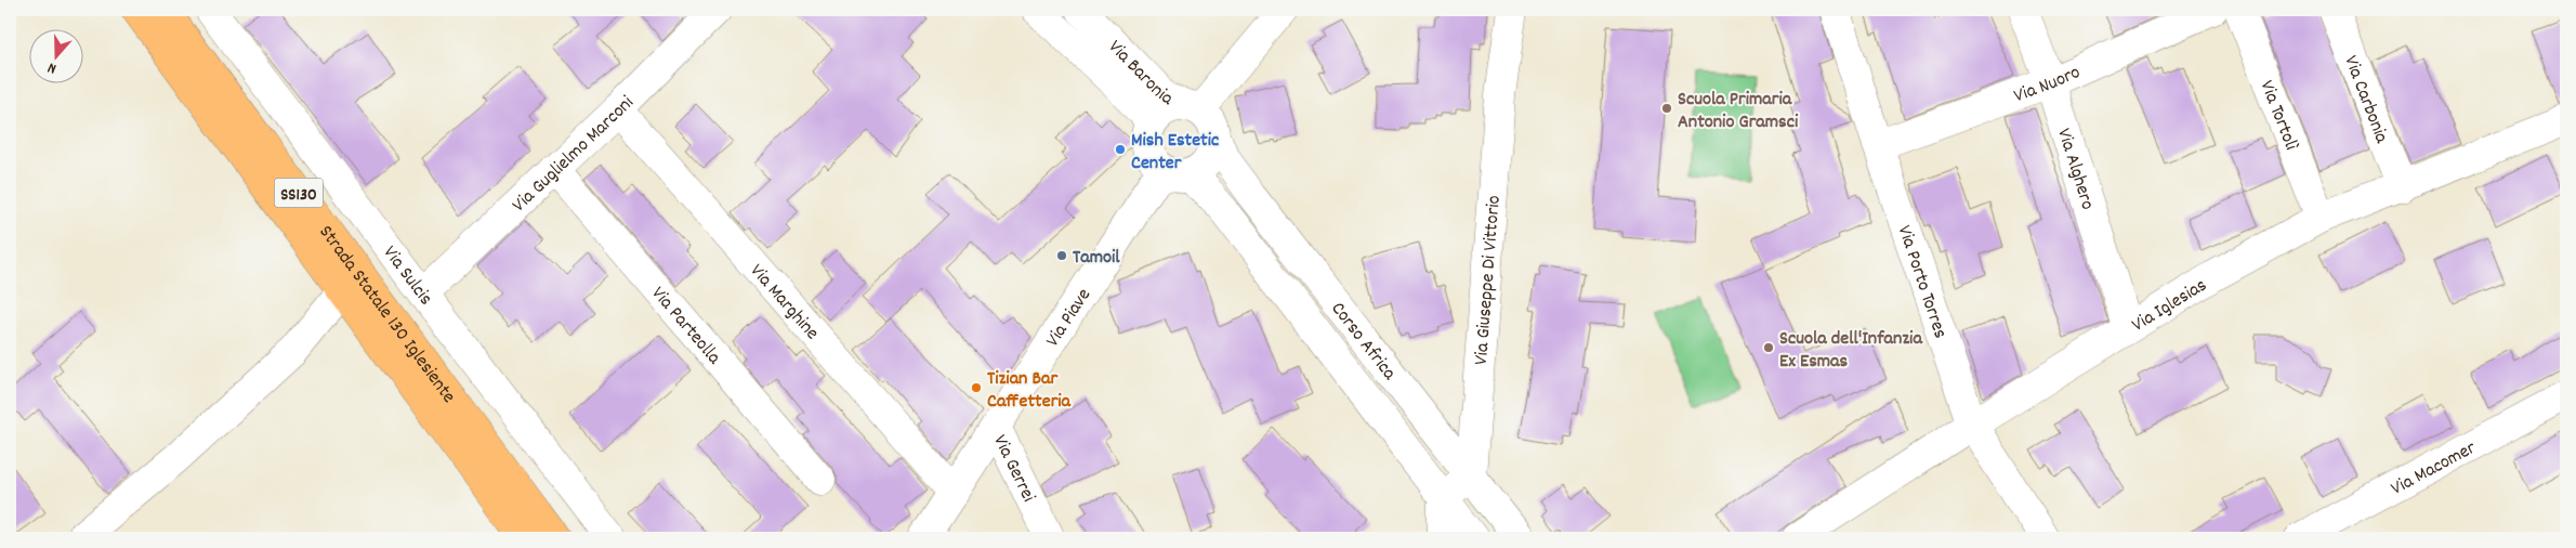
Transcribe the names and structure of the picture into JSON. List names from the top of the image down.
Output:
{
  "streets": {
    "main road": ["SS130", "Strada Statale 130 Iglesiente"],
    "street": [
      "Via Baronia",
      "Via Nuoro",
      "Via Carbonia",
      "Via Tortolì",
      "Via Guglielmo Marconi",
      "Via Alghero",
      "Via Sulcis",
      "Via Giuseppe Di Vittorio",
      "Via Porto Torres",
      "Via Marghine",
      "Via Iglesias",
      "Via Piave",
      "Via Parteolla",
      "Corso Africa",
      "Via Macomer",
      "Via Gerrei"
    ]
  },
  "crossings": [
    ["Via Baronia", "Via Piave"],
    ["Via Baronia", "Corso Africa"],
    ["Via Nuoro", "Via Alghero"],
    ["Via Nuoro", "Via Porto Torres"],
    ["Via Carbonia", "Via Iglesias"],
    ["Via Tortolì", "Via Iglesias"],
    ["Via Guglielmo Marconi", "Via Sulcis"],
    ["Via Guglielmo Marconi", "Via Marghine"],
    ["Via Guglielmo Marconi", "Via Parteolla"],
    ["Via Alghero", "Via Iglesias"],
    ["Via Giuseppe Di Vittorio", "Corso Africa"],
    ["Via Porto Torres", "Via Iglesias"],
    ["Via Marghine", "Via Piave"],
    ["Via Piave", "Corso Africa"],
    ["Via Piave", "Via Gerrei"]
  ],
  "places": [
    "Scuola Primaria Antonio Gramsci",
    "Mish Estetic Center",
    "Tamoil",
    "Scuola dell'Infanzia Ex Esmas",
    "Tizian Bar Caffetteria"
  ],
  "north": "bottom"
}
